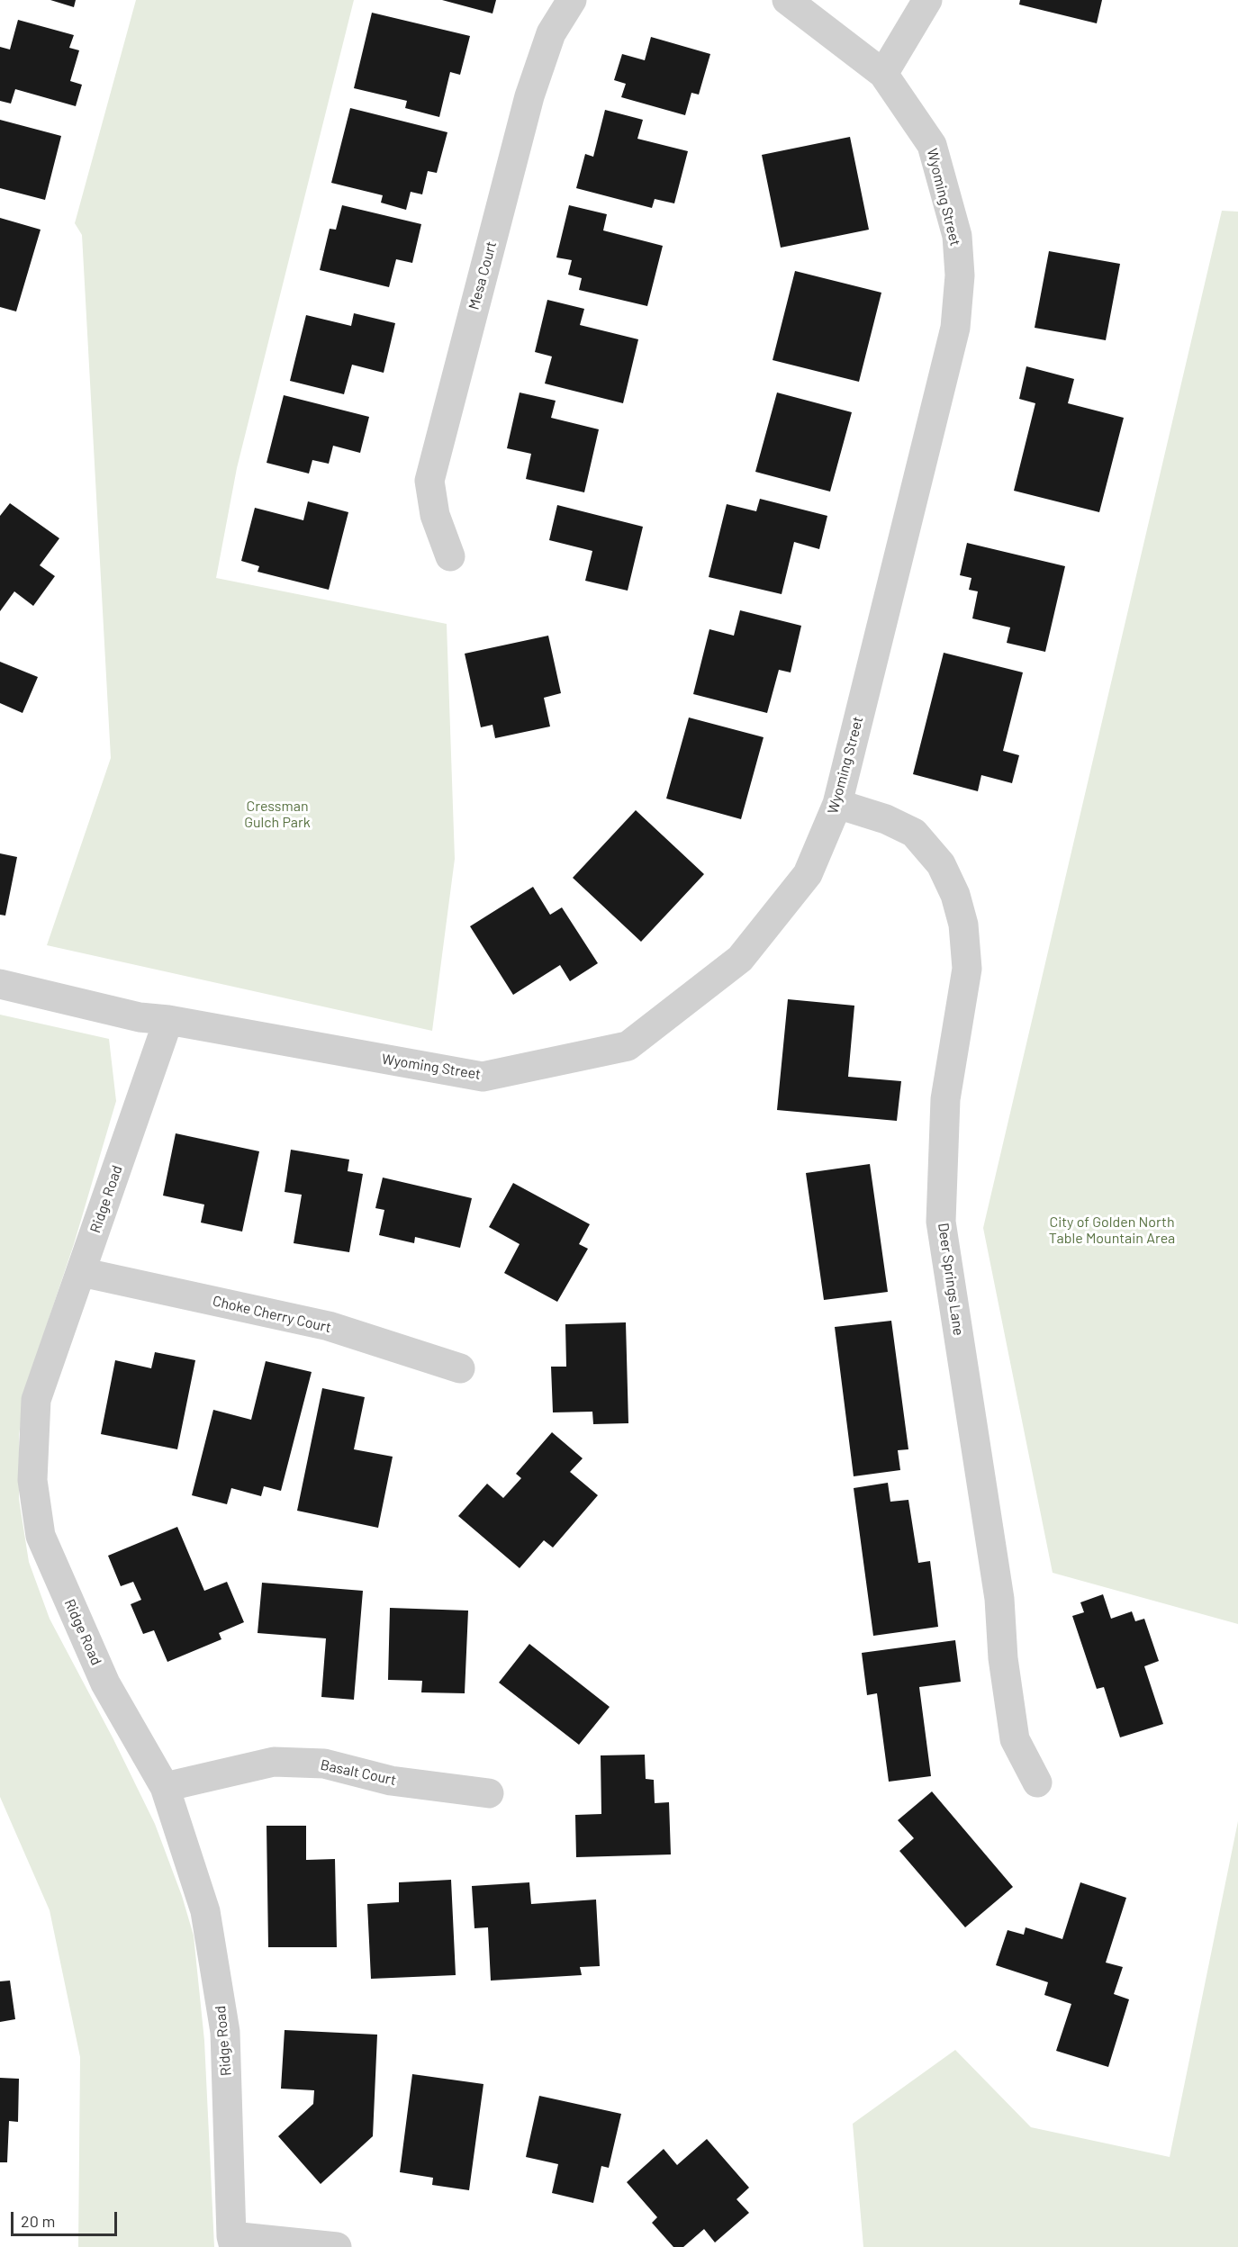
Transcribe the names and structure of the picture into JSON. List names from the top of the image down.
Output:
{
  "streets": {
    "street": [
      "Wyoming Street",
      "Mesa Court",
      "Ridge Road",
      "Deer Springs Lane",
      "Choke Cherry Court",
      "Basalt Court"
    ]
  },
  "crossings": [
    ["Wyoming Street", "Ridge Road"],
    ["Wyoming Street", "Deer Springs Lane"],
    ["Ridge Road", "Choke Cherry Court"],
    ["Ridge Road", "Basalt Court"]
  ],
  "parks": ["Cressman Gulch Park", "City of Golden North Table Mountain Area"],
  "scale_bar": "20 m"
}
